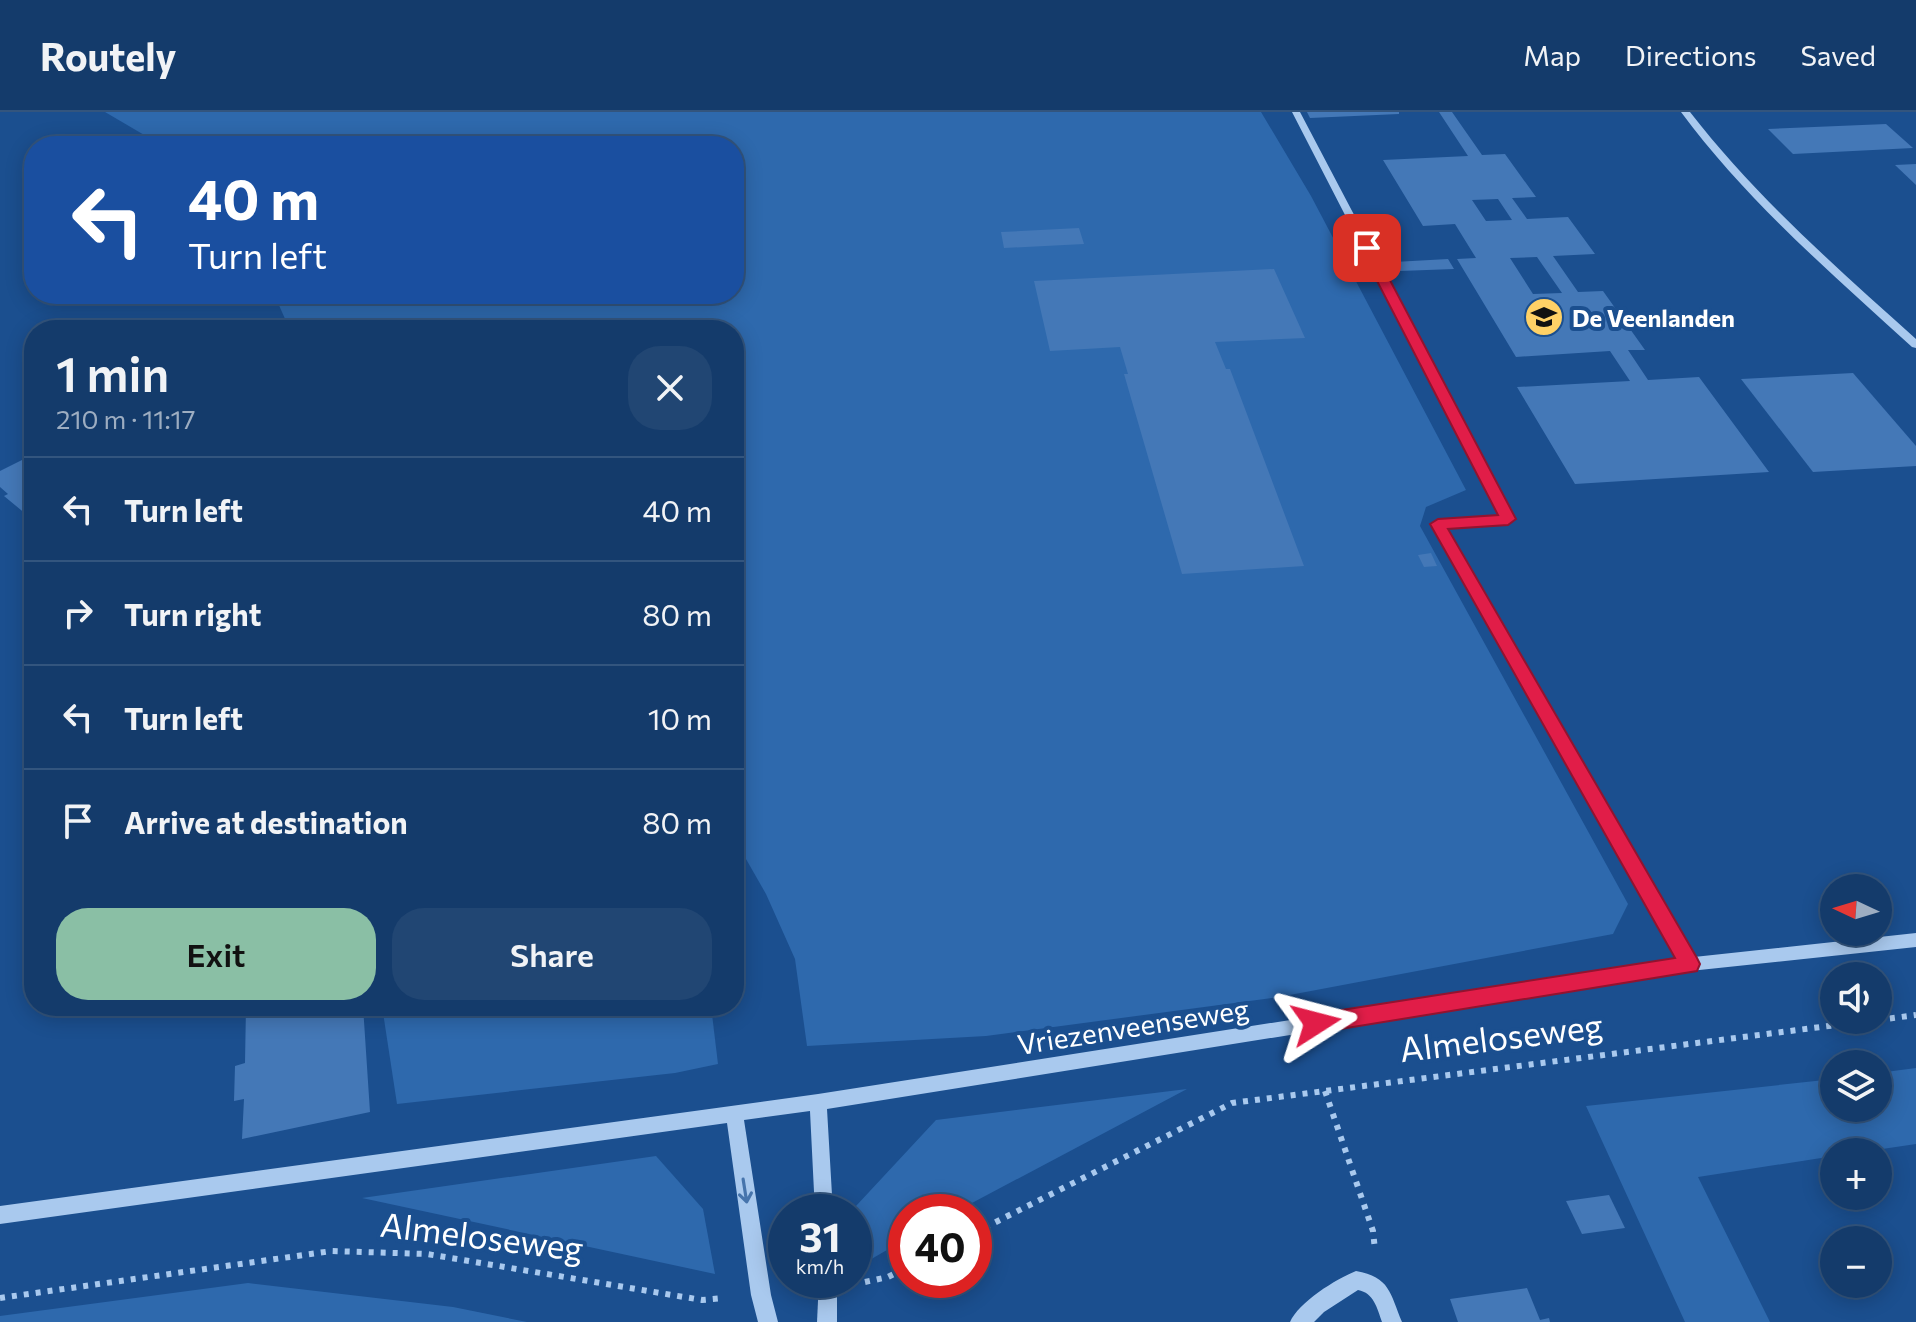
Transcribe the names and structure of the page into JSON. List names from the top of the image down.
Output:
{
  "streets": {
    "street": ["Vriezenveenseweg", "Almeloseweg"]
  },
  "crossings": [
    ["Vriezenveenseweg", "Almeloseweg"]
  ],
  "places": {
    "school or university": ["De Veenlanden"]
  },
  "north": "left",
  "page": {
    "header": "Routely",
    "nav": ["Map", "Directions", "Saved"],
    "turn": ["40 m", "Turn left"],
    "heading": ["1 min", "210 m · 11:17"],
    "list": [
      {
        "name": "Turn left",
        "value": "40 m"
      },
      {
        "name": "Turn right",
        "value": "80 m"
      },
      {
        "name": "Turn left",
        "value": "10 m"
      },
      {
        "name": "Arrive at destination",
        "value": "80 m"
      }
    ],
    "map_buttons": ["+", "−"],
    "buttons": ["Exit", "Share"],
    "speed": "31 km/h",
    "limit": "40"
  }
}
